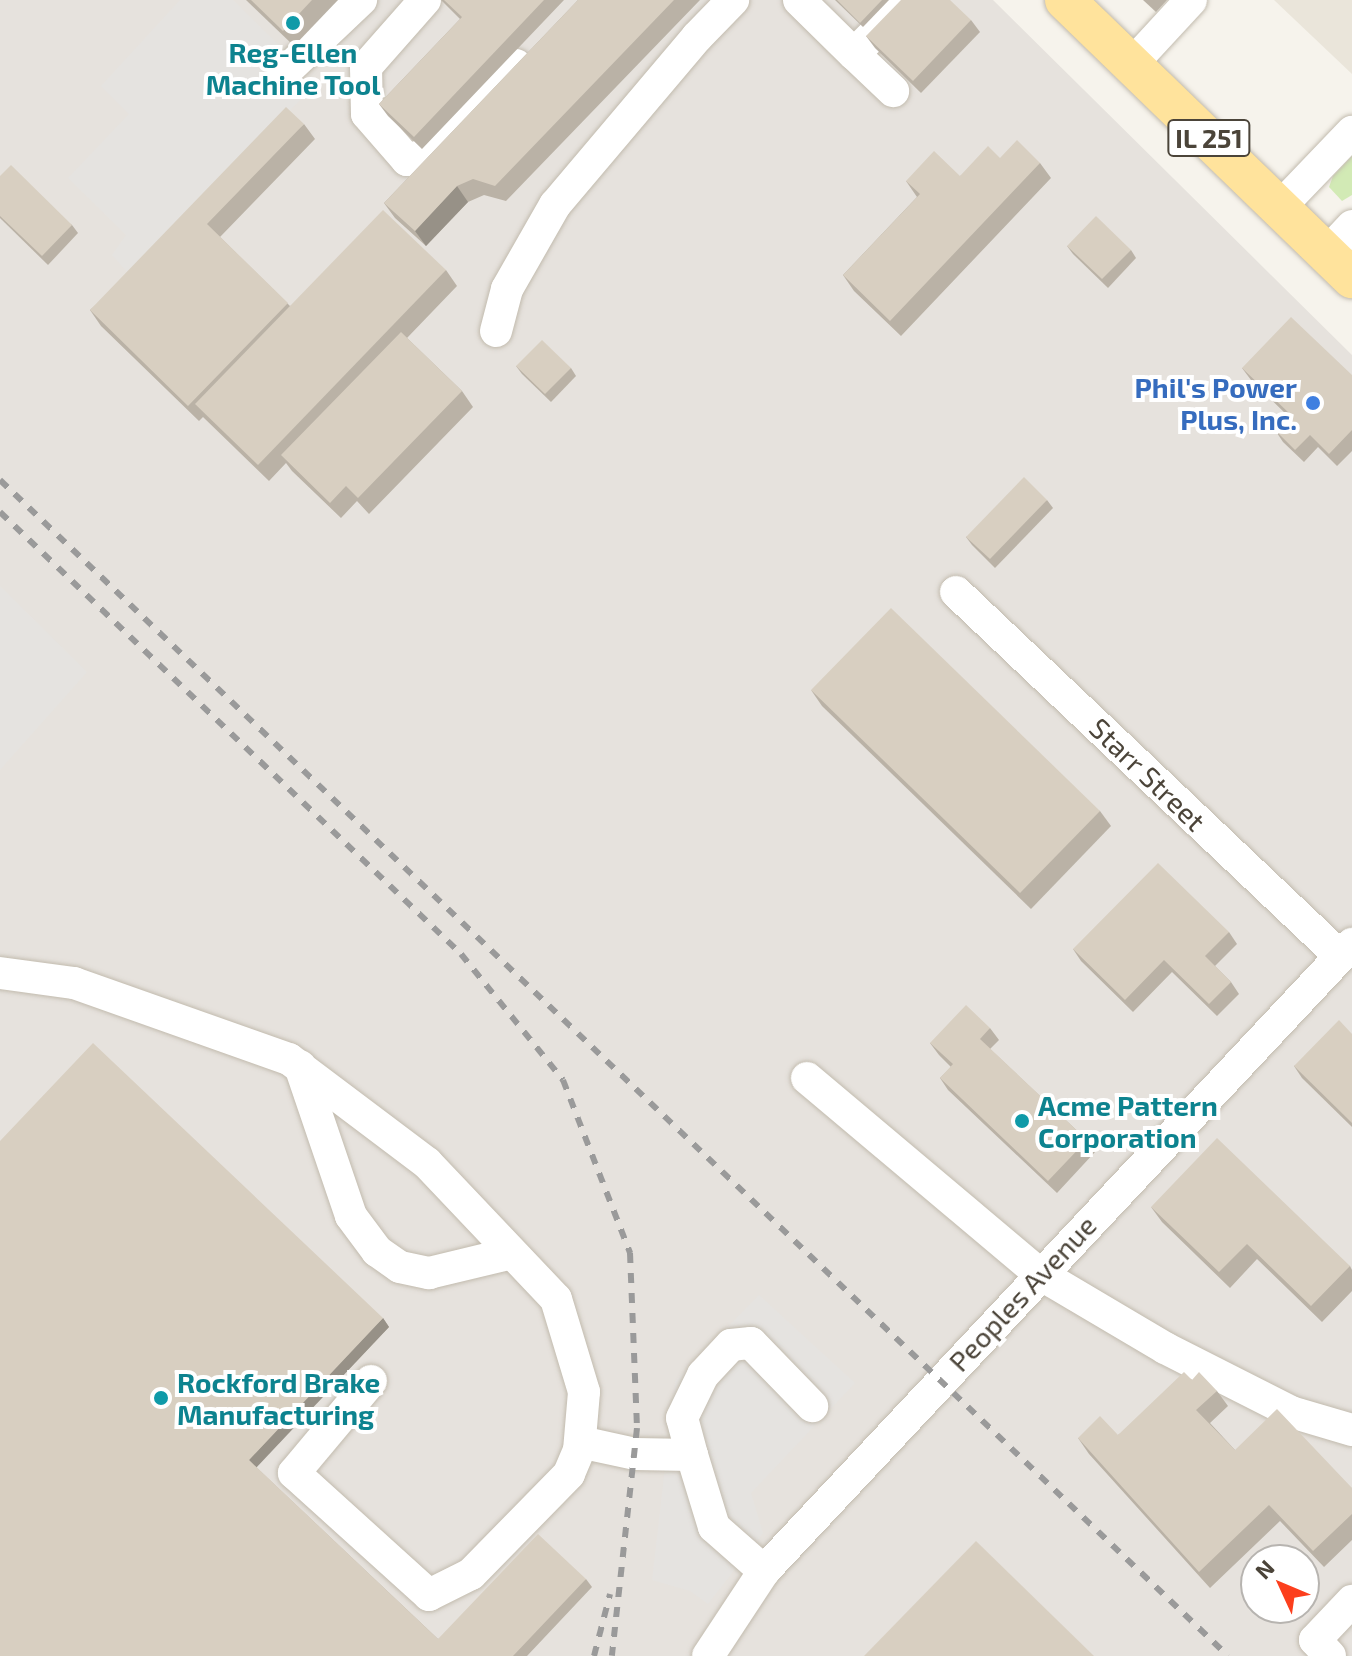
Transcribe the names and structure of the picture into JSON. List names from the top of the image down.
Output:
{
  "streets": {
    "main road": ["IL 251"],
    "street": ["Starr Street", "Peoples Avenue"]
  },
  "crossings": [
    ["Starr Street", "Peoples Avenue"]
  ],
  "places": [
    "Reg-Ellen Machine Tool",
    "Phil's Power Plus, Inc.",
    "Acme Pattern Corporation",
    "Rockford Brake Manufacturing"
  ],
  "north": "top left"
}
